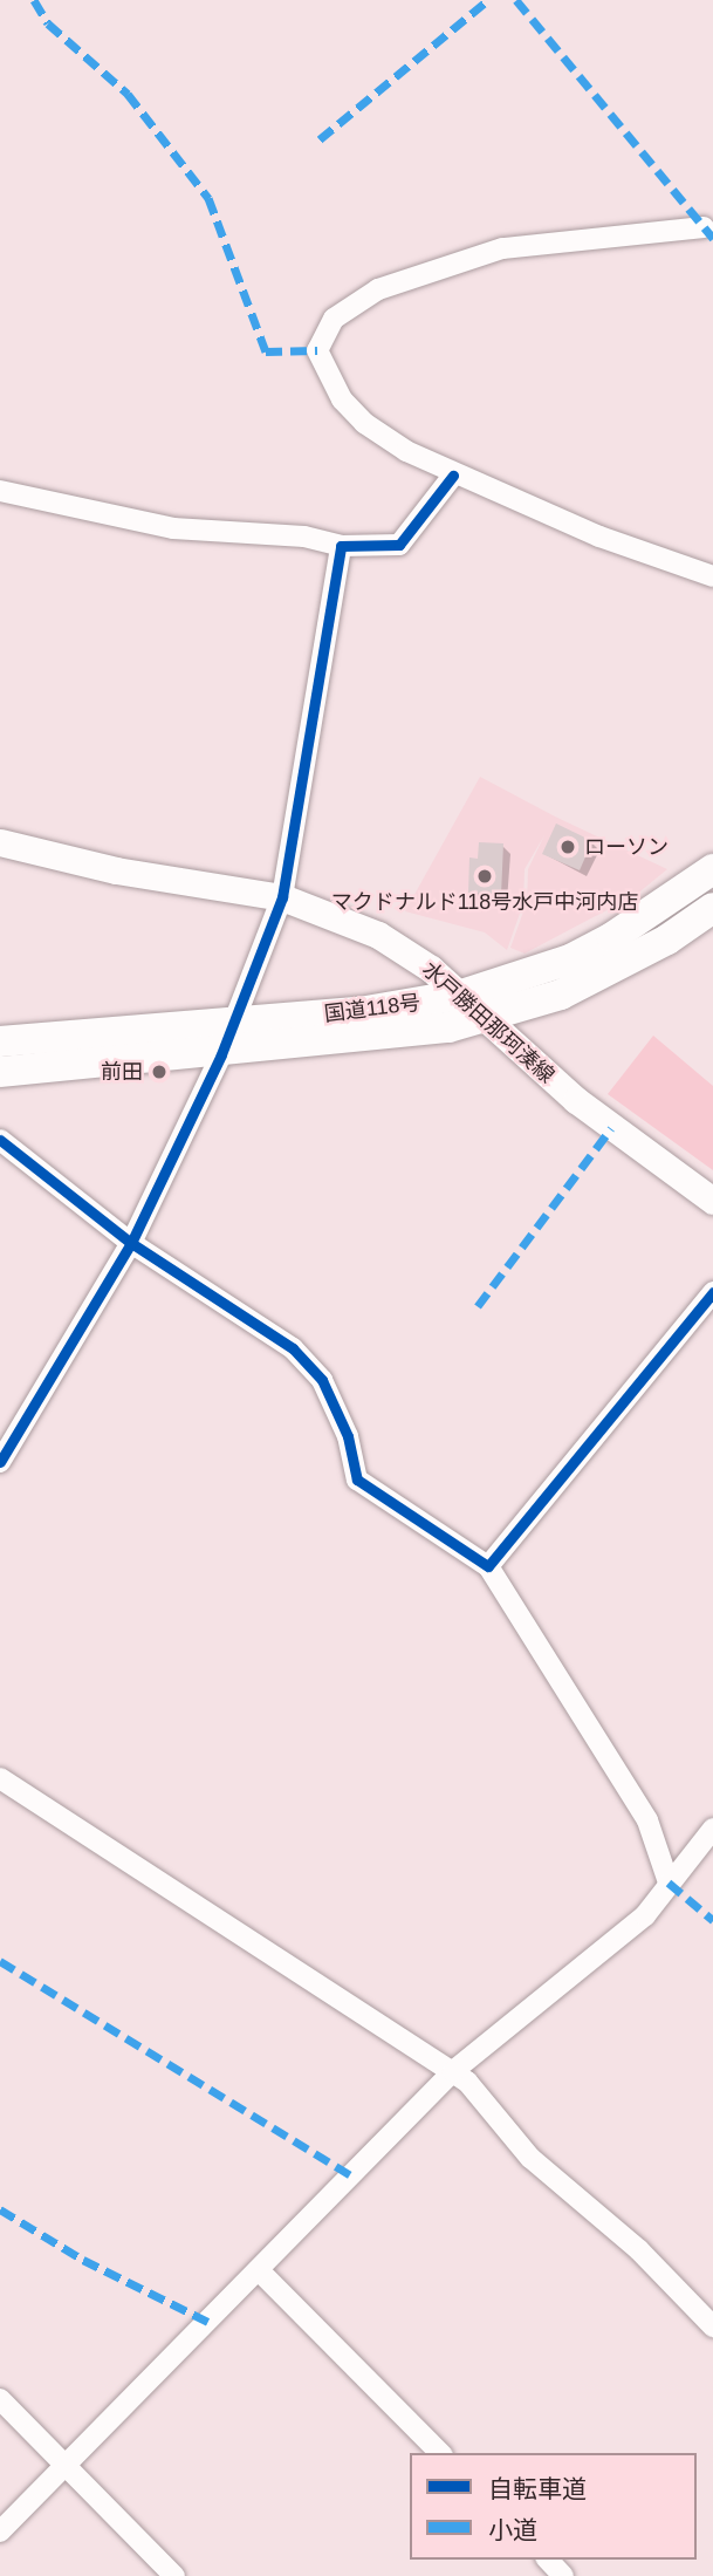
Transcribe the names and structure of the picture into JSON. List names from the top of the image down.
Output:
{
  "streets": {
    "highway": ["国道118号"],
    "main road": ["水戸勝田那珂湊線"]
  },
  "crossings": [
    ["国道118号", "水戸勝田那珂湊線"]
  ],
  "places": ["ローソン", "マクドナルド118号水戸中河内店", "前田"],
  "legend": ["自転車道", "小道"]
}
